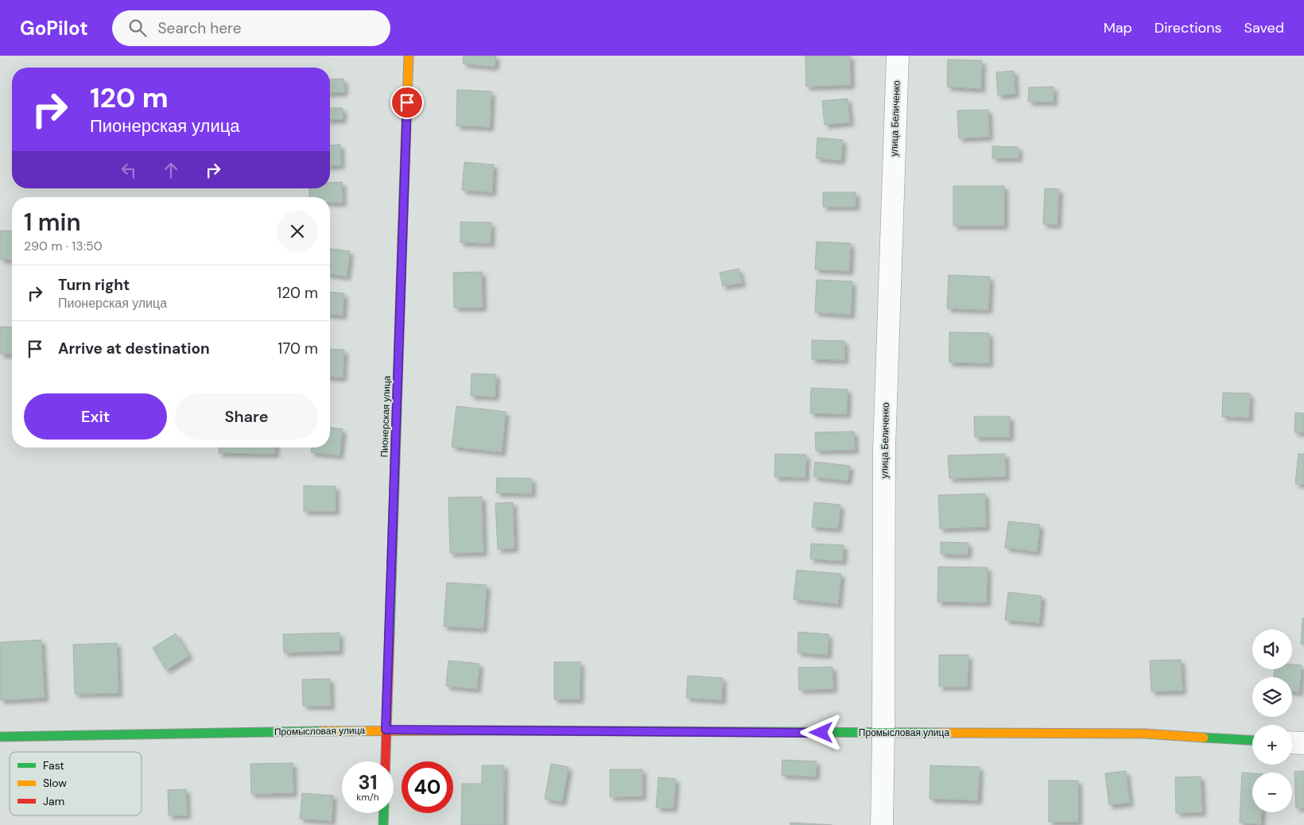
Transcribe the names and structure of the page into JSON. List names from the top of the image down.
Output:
{
  "streets": {
    "street": ["улица Беличенко", "Пионерская улица", "Промысловая улица"]
  },
  "crossings": [
    ["улица Беличенко", "Промысловая улица"],
    ["Пионерская улица", "Промысловая улица"]
  ],
  "legend": ["Fast", "Slow", "Jam"],
  "page": {
    "header": "GoPilot",
    "search": "Search here",
    "nav": ["Map", "Directions", "Saved"],
    "turn": ["120 m", "Пионерская улица"],
    "heading": ["1 min", "290 m · 13:50"],
    "list": [
      {
        "name": "Turn right",
        "note": "Пионерская улица",
        "value": "120 m"
      },
      {
        "name": "Arrive at destination",
        "value": "170 m"
      }
    ],
    "buttons": ["Exit", "Share"],
    "map_buttons": ["+", "−"],
    "speed": "31 km/h",
    "limit": "40"
  }
}
